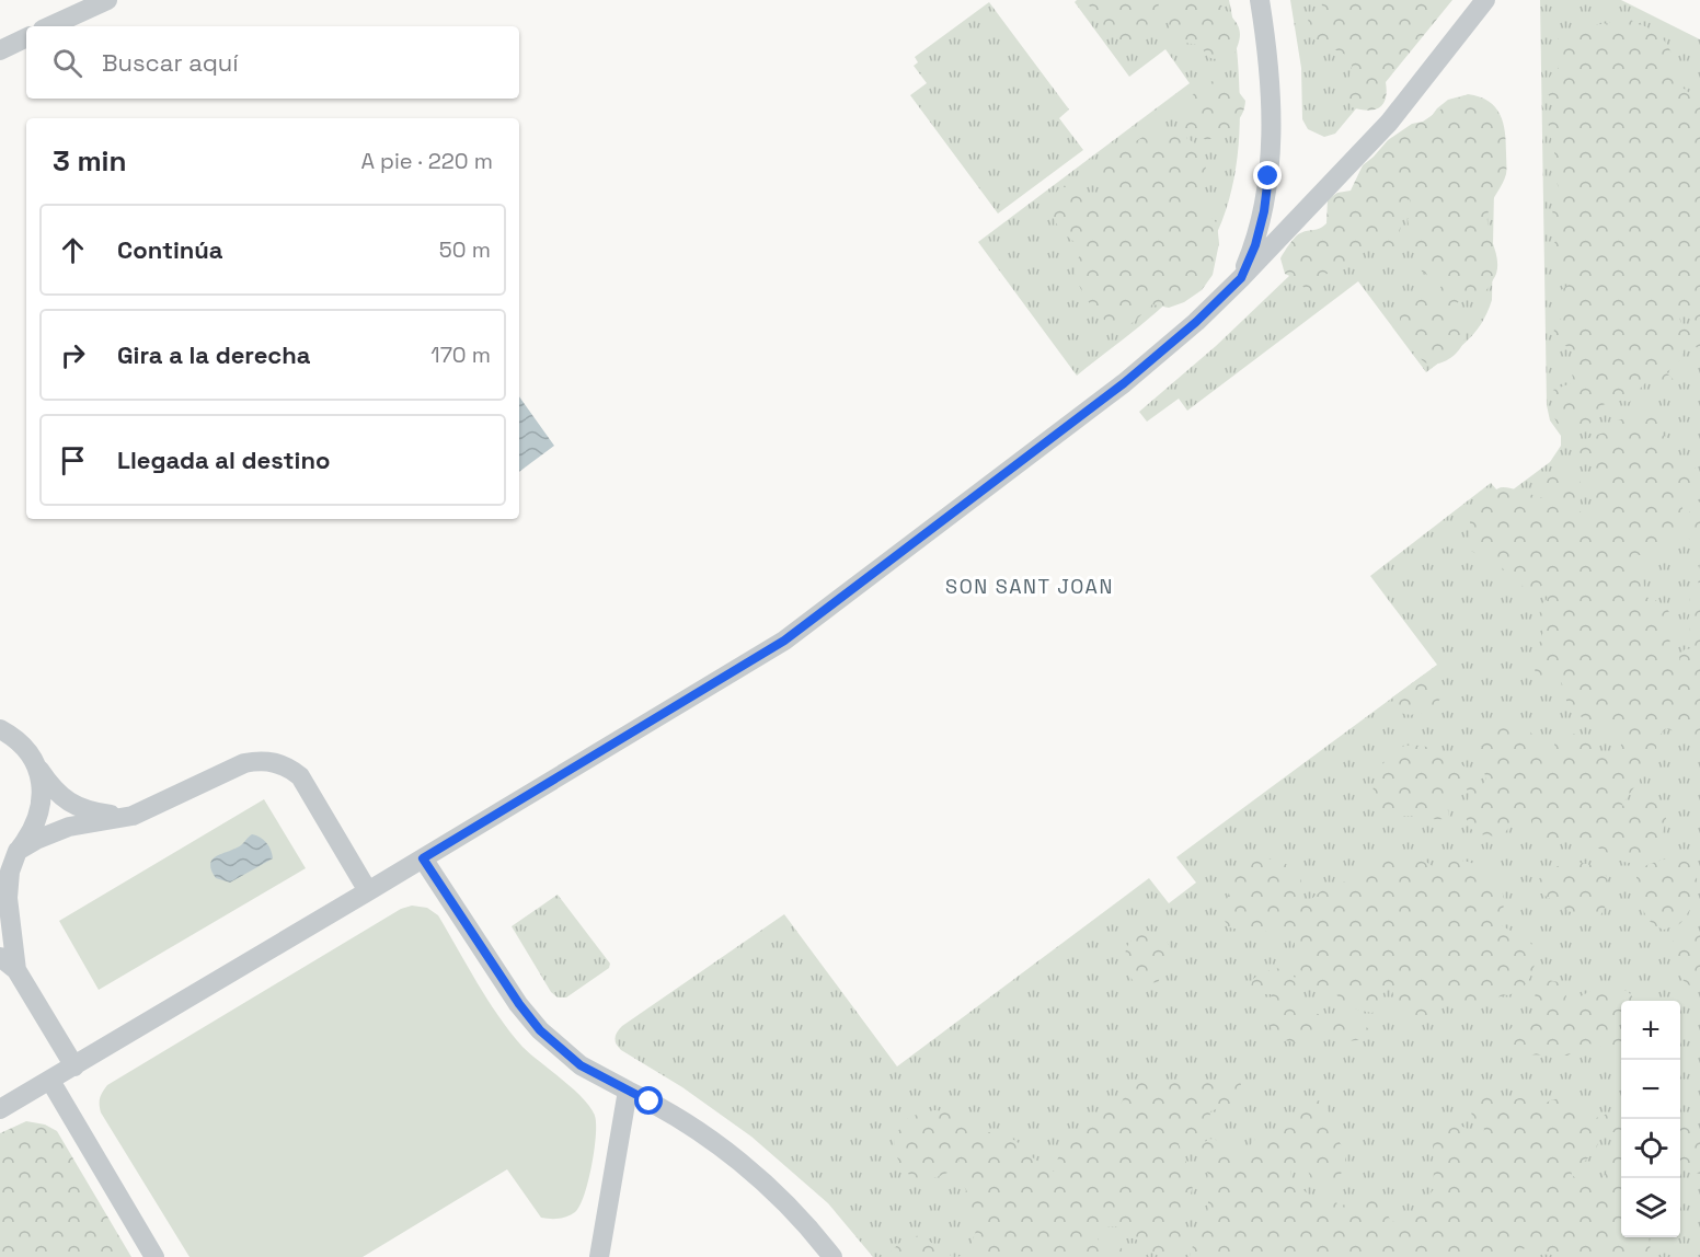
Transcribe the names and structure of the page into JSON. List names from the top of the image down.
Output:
{
  "districts": ["SON SANT JOAN"],
  "page": {
    "search": "Buscar aquí",
    "heading": ["3 min", "A pie · 220 m"],
    "list": [
      ["Continúa", "50 m"],
      ["Gira a la derecha", "170 m"],
      "Llegada al destino"
    ],
    "map_buttons": ["+", "−"]
  }
}
